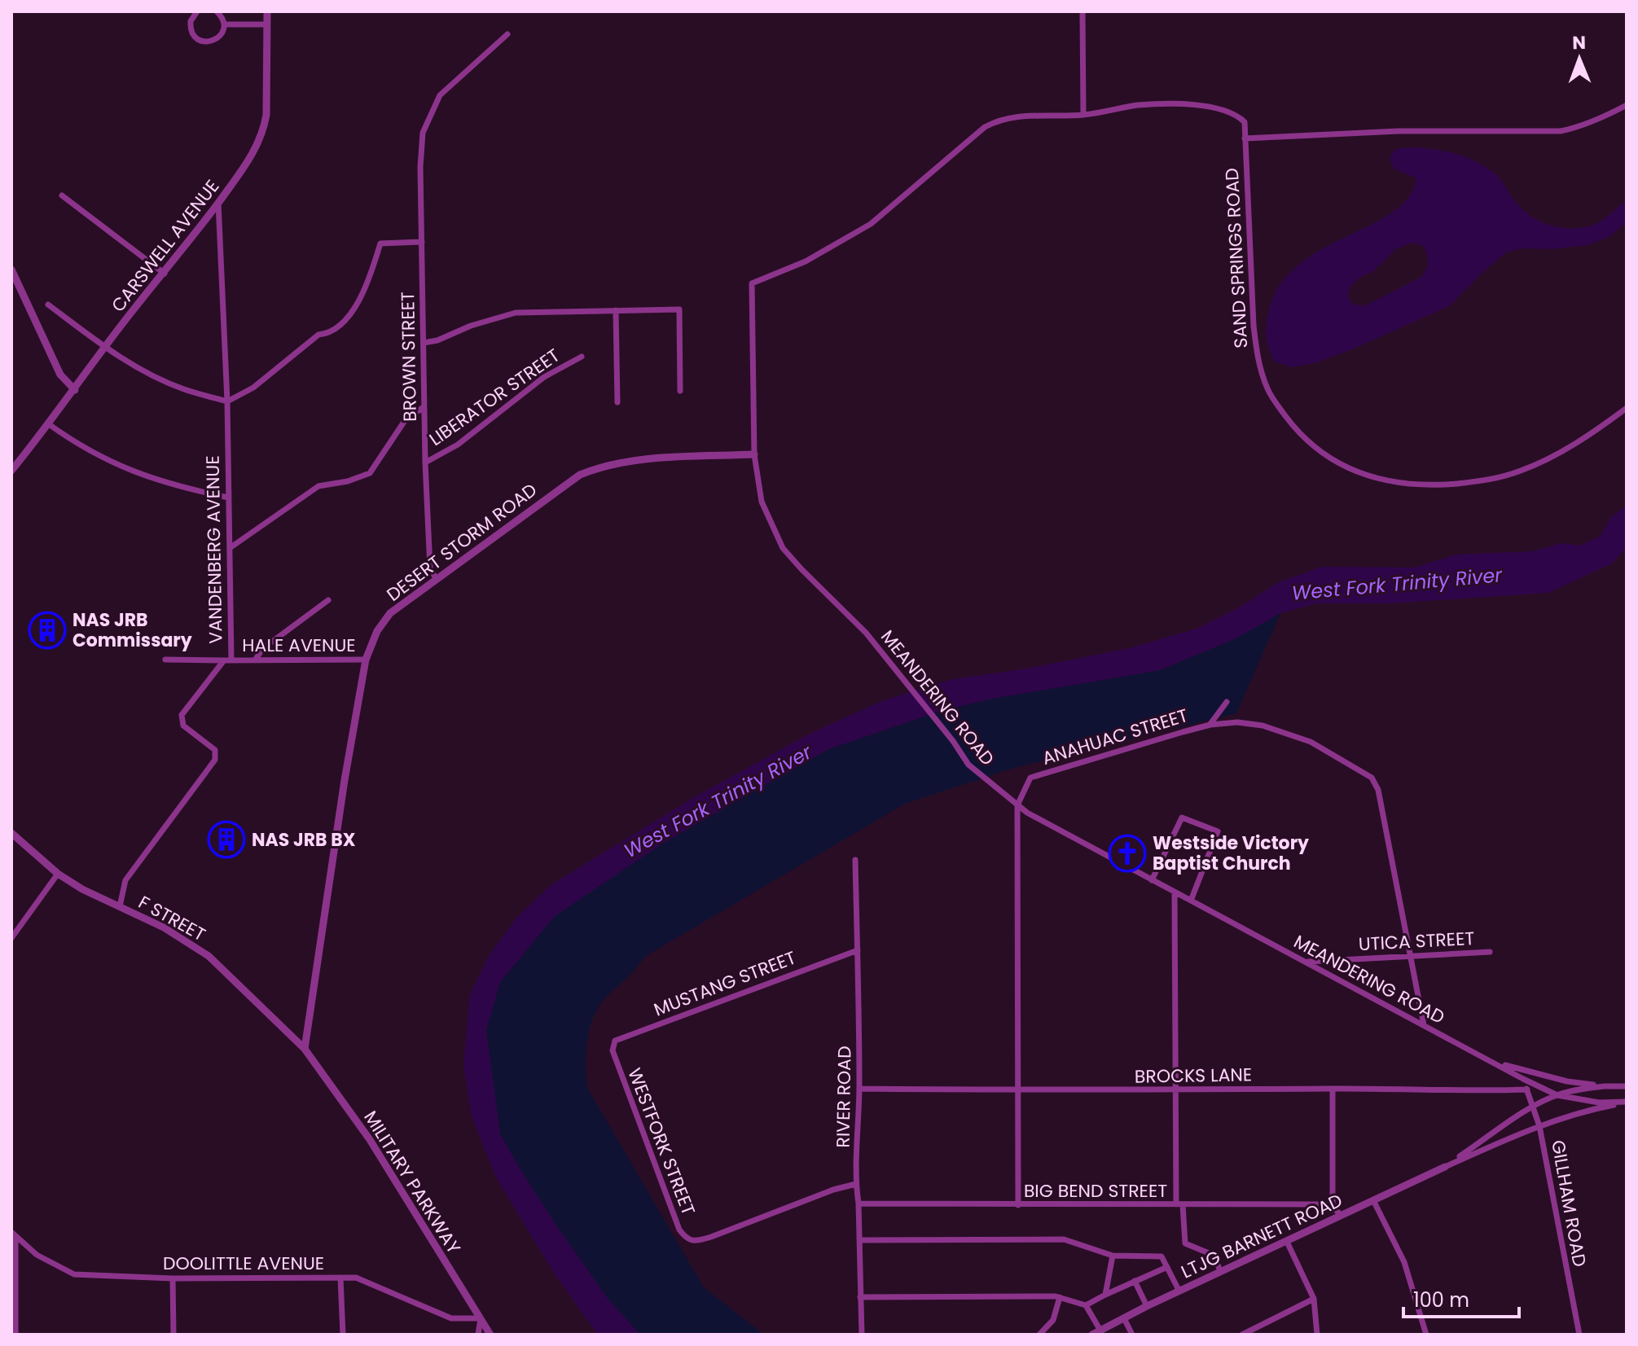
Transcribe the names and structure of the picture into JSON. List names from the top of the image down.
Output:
{
  "streets": {
    "street": [
      "CARSWELL AVENUE",
      "SAND SPRINGS ROAD",
      "BROWN STREET",
      "LIBERATOR STREET",
      "DESERT STORM ROAD",
      "VANDENBERG AVENUE",
      "HALE AVENUE",
      "MEANDERING ROAD",
      "ANAHUAC STREET",
      "F STREET",
      "UTICA STREET",
      "MUSTANG STREET",
      "BROCKS LANE",
      "RIVER ROAD",
      "WESTFORK STREET",
      "MILITARY PARKWAY",
      "BIG BEND STREET",
      "GILLHAM ROAD",
      "LTJG BARNETT ROAD",
      "DOOLITTLE AVENUE"
    ]
  },
  "crossings": [
    ["CARSWELL AVENUE", "VANDENBERG AVENUE"],
    ["SAND SPRINGS ROAD", "MEANDERING ROAD"],
    ["BROWN STREET", "LIBERATOR STREET"],
    ["BROWN STREET", "DESERT STORM ROAD"],
    ["DESERT STORM ROAD", "HALE AVENUE"],
    ["DESERT STORM ROAD", "MEANDERING ROAD"],
    ["DESERT STORM ROAD", "F STREET"],
    ["DESERT STORM ROAD", "MILITARY PARKWAY"],
    ["VANDENBERG AVENUE", "HALE AVENUE"],
    ["VANDENBERG AVENUE", "F STREET"],
    ["MEANDERING ROAD", "ANAHUAC STREET"],
    ["MEANDERING ROAD", "UTICA STREET"],
    ["MEANDERING ROAD", "GILLHAM ROAD"],
    ["MEANDERING ROAD", "LTJG BARNETT ROAD"],
    ["ANAHUAC STREET", "UTICA STREET"],
    ["ANAHUAC STREET", "BROCKS LANE"],
    ["ANAHUAC STREET", "BIG BEND STREET"],
    ["F STREET", "MILITARY PARKWAY"],
    ["MUSTANG STREET", "RIVER ROAD"],
    ["MUSTANG STREET", "WESTFORK STREET"],
    ["BROCKS LANE", "RIVER ROAD"],
    ["BROCKS LANE", "GILLHAM ROAD"],
    ["RIVER ROAD", "WESTFORK STREET"],
    ["RIVER ROAD", "BIG BEND STREET"],
    ["MILITARY PARKWAY", "DOOLITTLE AVENUE"],
    ["GILLHAM ROAD", "LTJG BARNETT ROAD"]
  ],
  "water": ["West Fork Trinity River"],
  "places": {
    "building": ["NAS JRB Commissary", "NAS JRB BX"],
    "church": ["Westside Victory Baptist Church"]
  },
  "scale_bar": "100 m",
  "north": "top"
}
